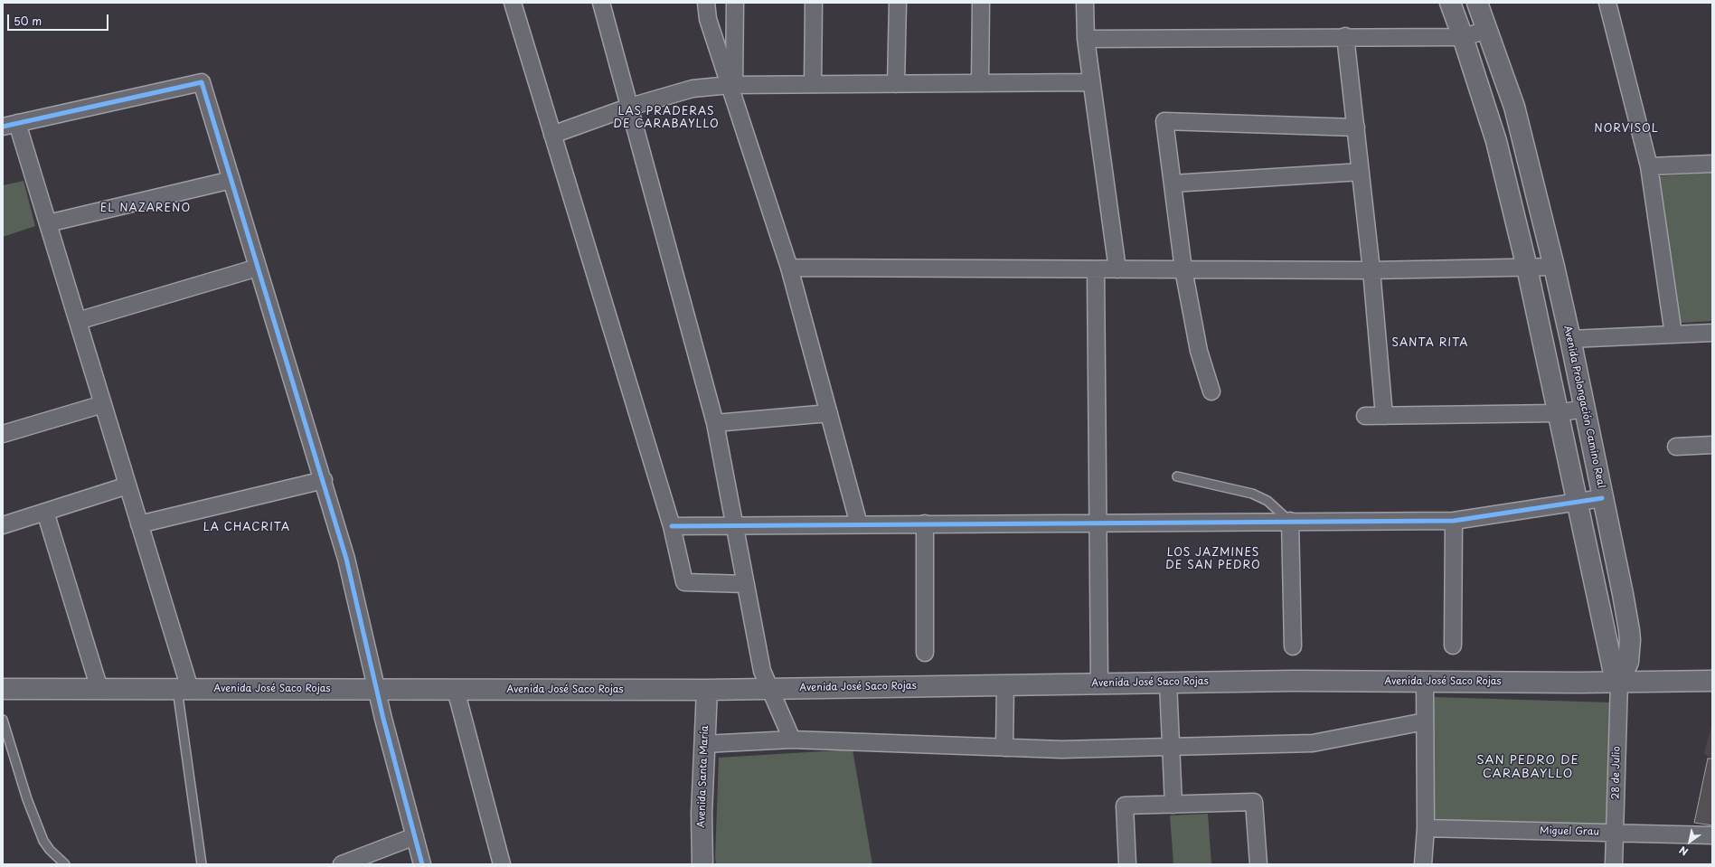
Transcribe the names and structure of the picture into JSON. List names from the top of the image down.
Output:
{
  "streets": {
    "main road": ["Avenida Prolongación Camino Real", "Avenida José Saco Rojas", "Avenida Santa María"],
    "street": ["28 de Julio", "Miguel Grau"]
  },
  "crossings": [
    ["Avenida Prolongación Camino Real", "Avenida José Saco Rojas"],
    ["Avenida Prolongación Camino Real", "28 de Julio"],
    ["Avenida José Saco Rojas", "28 de Julio"],
    ["Avenida José Saco Rojas", "Avenida Santa María"],
    ["28 de Julio", "Miguel Grau"]
  ],
  "districts": [
    "LAS PRADERAS DE CARABAYLLO",
    "NORVISOL",
    "EL NAZARENO",
    "SANTA RITA",
    "LA CHACRITA",
    "LOS JAZMINES DE SAN PEDRO",
    "SAN PEDRO DE CARABAYLLO"
  ],
  "scale_bar": "50 m",
  "north": "bottom left"
}
